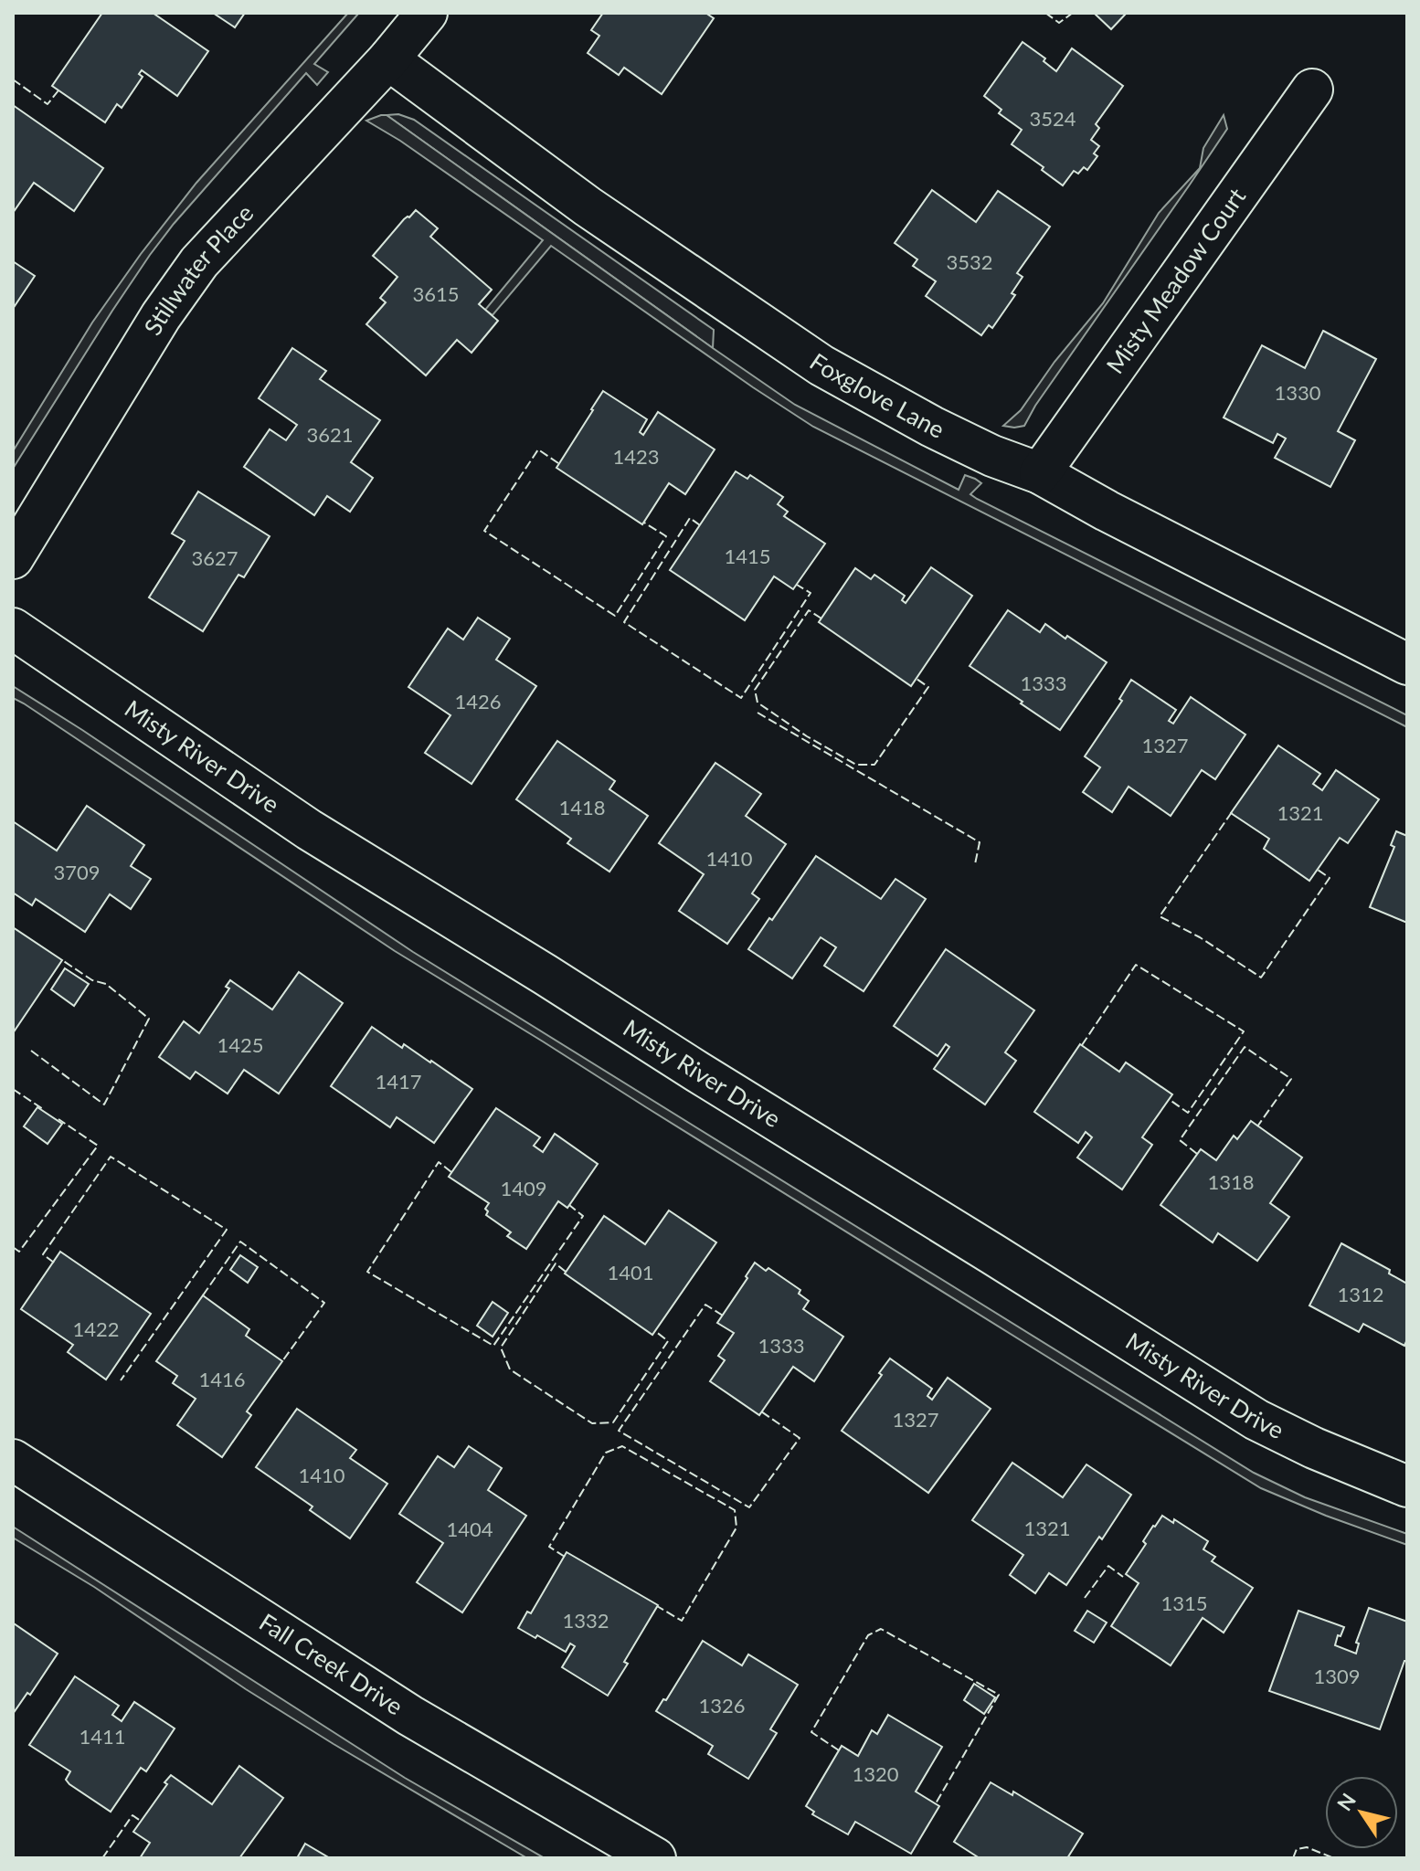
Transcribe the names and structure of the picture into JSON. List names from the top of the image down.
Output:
{
  "streets": {
    "street": [
      "Stillwater Place",
      "Misty Meadow Court",
      "Foxglove Lane",
      "Misty River Drive",
      "Fall Creek Drive"
    ]
  },
  "crossings": [
    ["Stillwater Place", "Foxglove Lane"],
    ["Misty Meadow Court", "Foxglove Lane"]
  ],
  "house_numbers": [
    "3524",
    "3532",
    "3615",
    "1330",
    "3621",
    "1423",
    "1415",
    "3627",
    "1333",
    "1426",
    "1327",
    "1418",
    "1321",
    "1410",
    "3709",
    "1425",
    "1417",
    "1318",
    "1409",
    "1401",
    "1312",
    "1422",
    "1333",
    "1416",
    "1327",
    "1410",
    "1321",
    "1404",
    "1315",
    "1332",
    "1309",
    "1326",
    "1411",
    "1320"
  ],
  "north": "top left"
}
